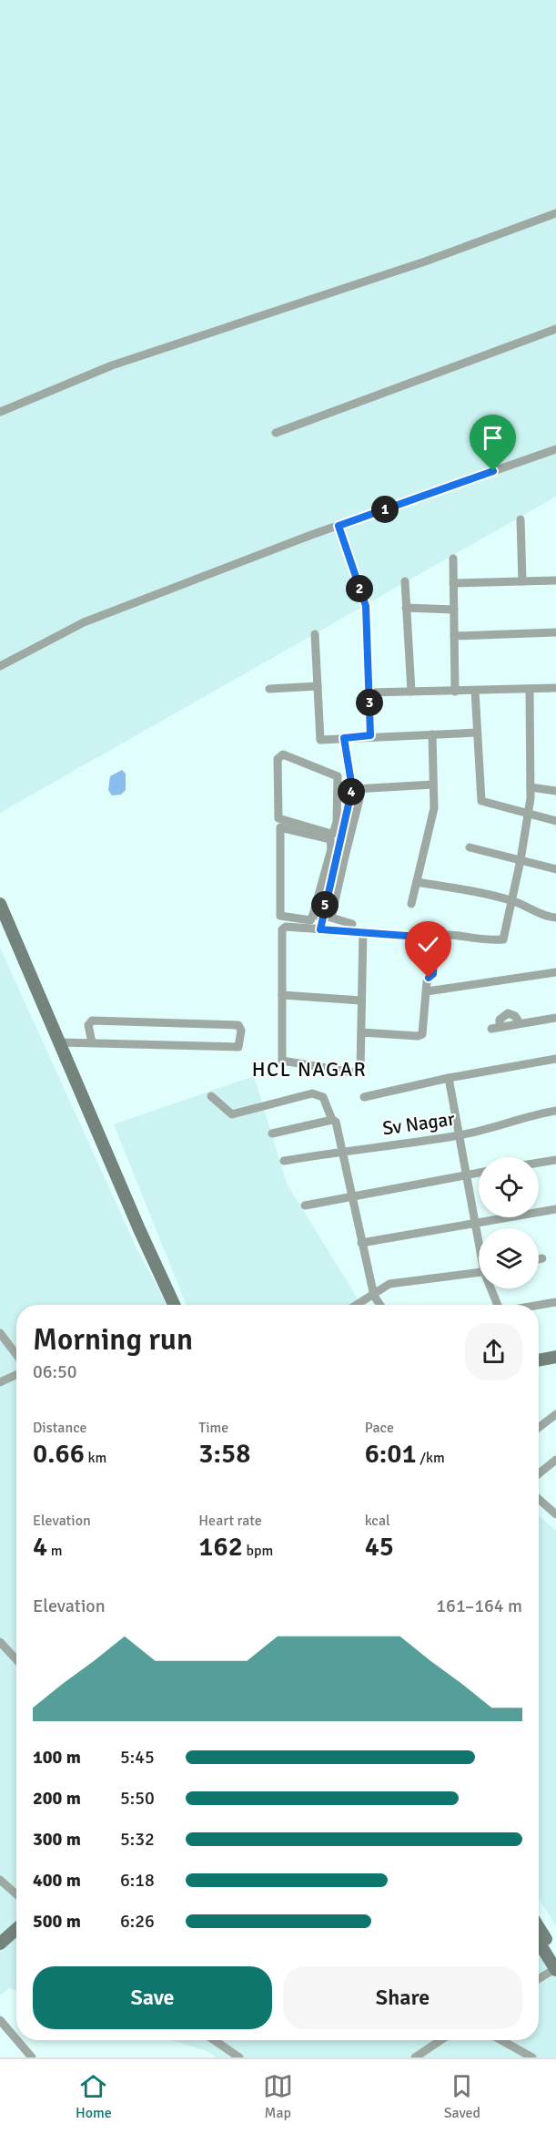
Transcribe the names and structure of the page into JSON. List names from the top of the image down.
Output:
{
  "streets": {
    "street": ["Sv Nagar"]
  },
  "districts": ["HCL NAGAR"],
  "page": {
    "pins": [
      "1",
      "2",
      "3",
      "4",
      "5"
    ],
    "heading": ["Morning run", "06:50"],
    "stats": [
      ["Distance", "0.66 km"],
      ["Time", "3:58"],
      ["Pace", "6:01 /km"],
      ["Elevation", "4 m"],
      ["Heart rate", "162 bpm"],
      ["kcal", "45"]
    ],
    "chart": ["Elevation", "161–164 m"],
    "list": [
      {
        "name": "100 m",
        "note": "5:45"
      },
      {
        "name": "200 m",
        "note": "5:50"
      },
      {
        "name": "300 m",
        "note": "5:32"
      },
      {
        "name": "400 m",
        "note": "6:18"
      },
      {
        "name": "500 m",
        "note": "6:26"
      }
    ],
    "buttons": ["Save", "Share"],
    "tabs": ["Home", "Map", "Saved"]
  }
}
